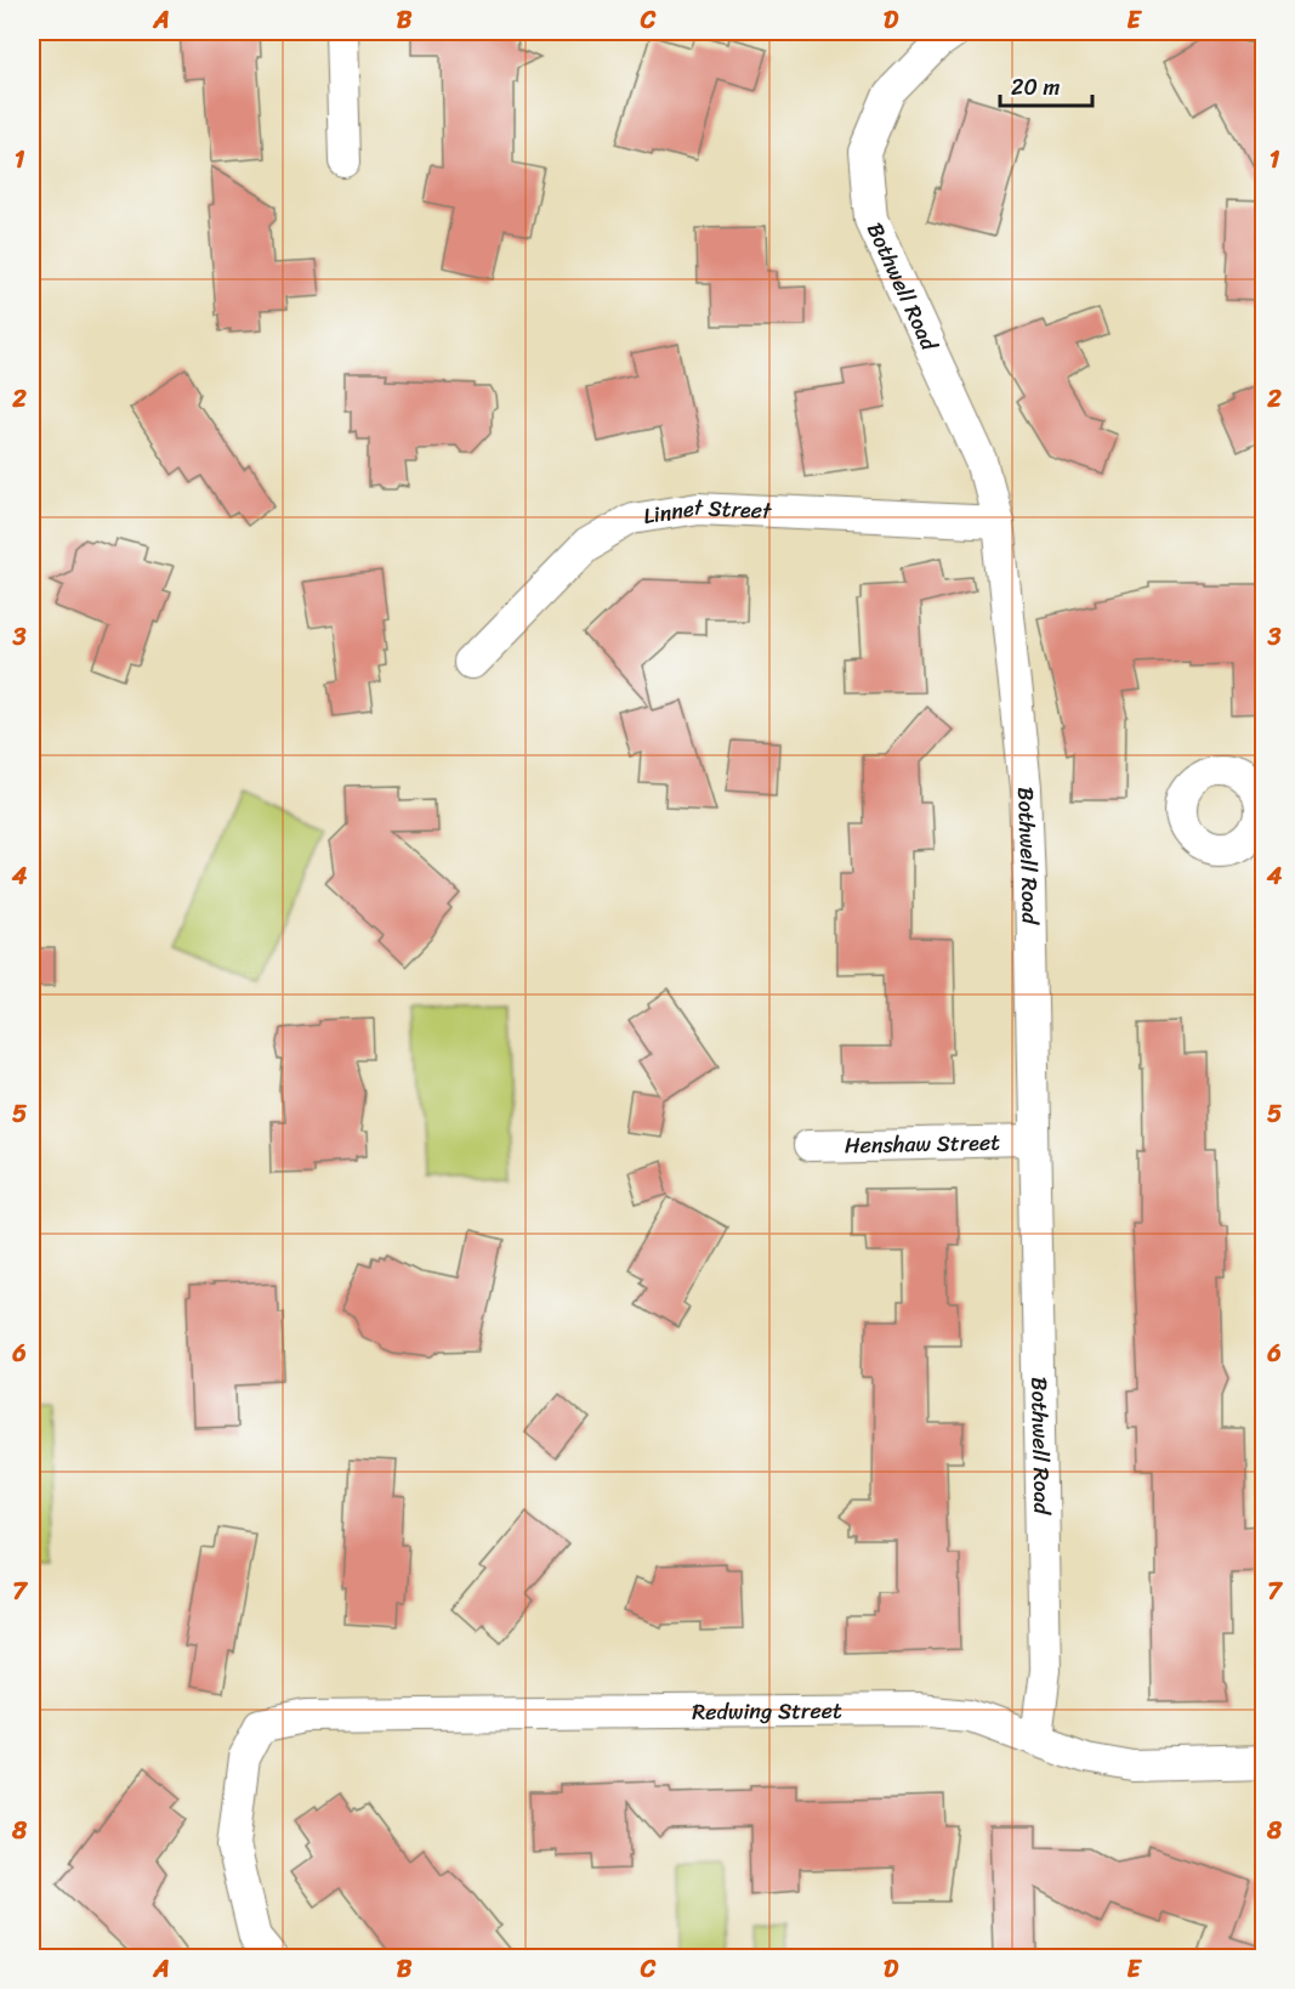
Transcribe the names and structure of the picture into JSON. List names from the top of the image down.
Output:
{
  "streets": {
    "street": [
      "Bothwell Road",
      "Linnet Street",
      "Henshaw Street",
      "Redwing Street"
    ]
  },
  "crossings": [
    ["Bothwell Road", "Linnet Street"],
    ["Bothwell Road", "Henshaw Street"],
    ["Bothwell Road", "Redwing Street"]
  ],
  "scale_bar": "20 m",
  "grid": {
    "columns": [
      "A",
      "B",
      "C",
      "D",
      "E"
    ],
    "rows": [
      "1",
      "2",
      "3",
      "4",
      "5",
      "6",
      "7",
      "8"
    ]
  }
}
